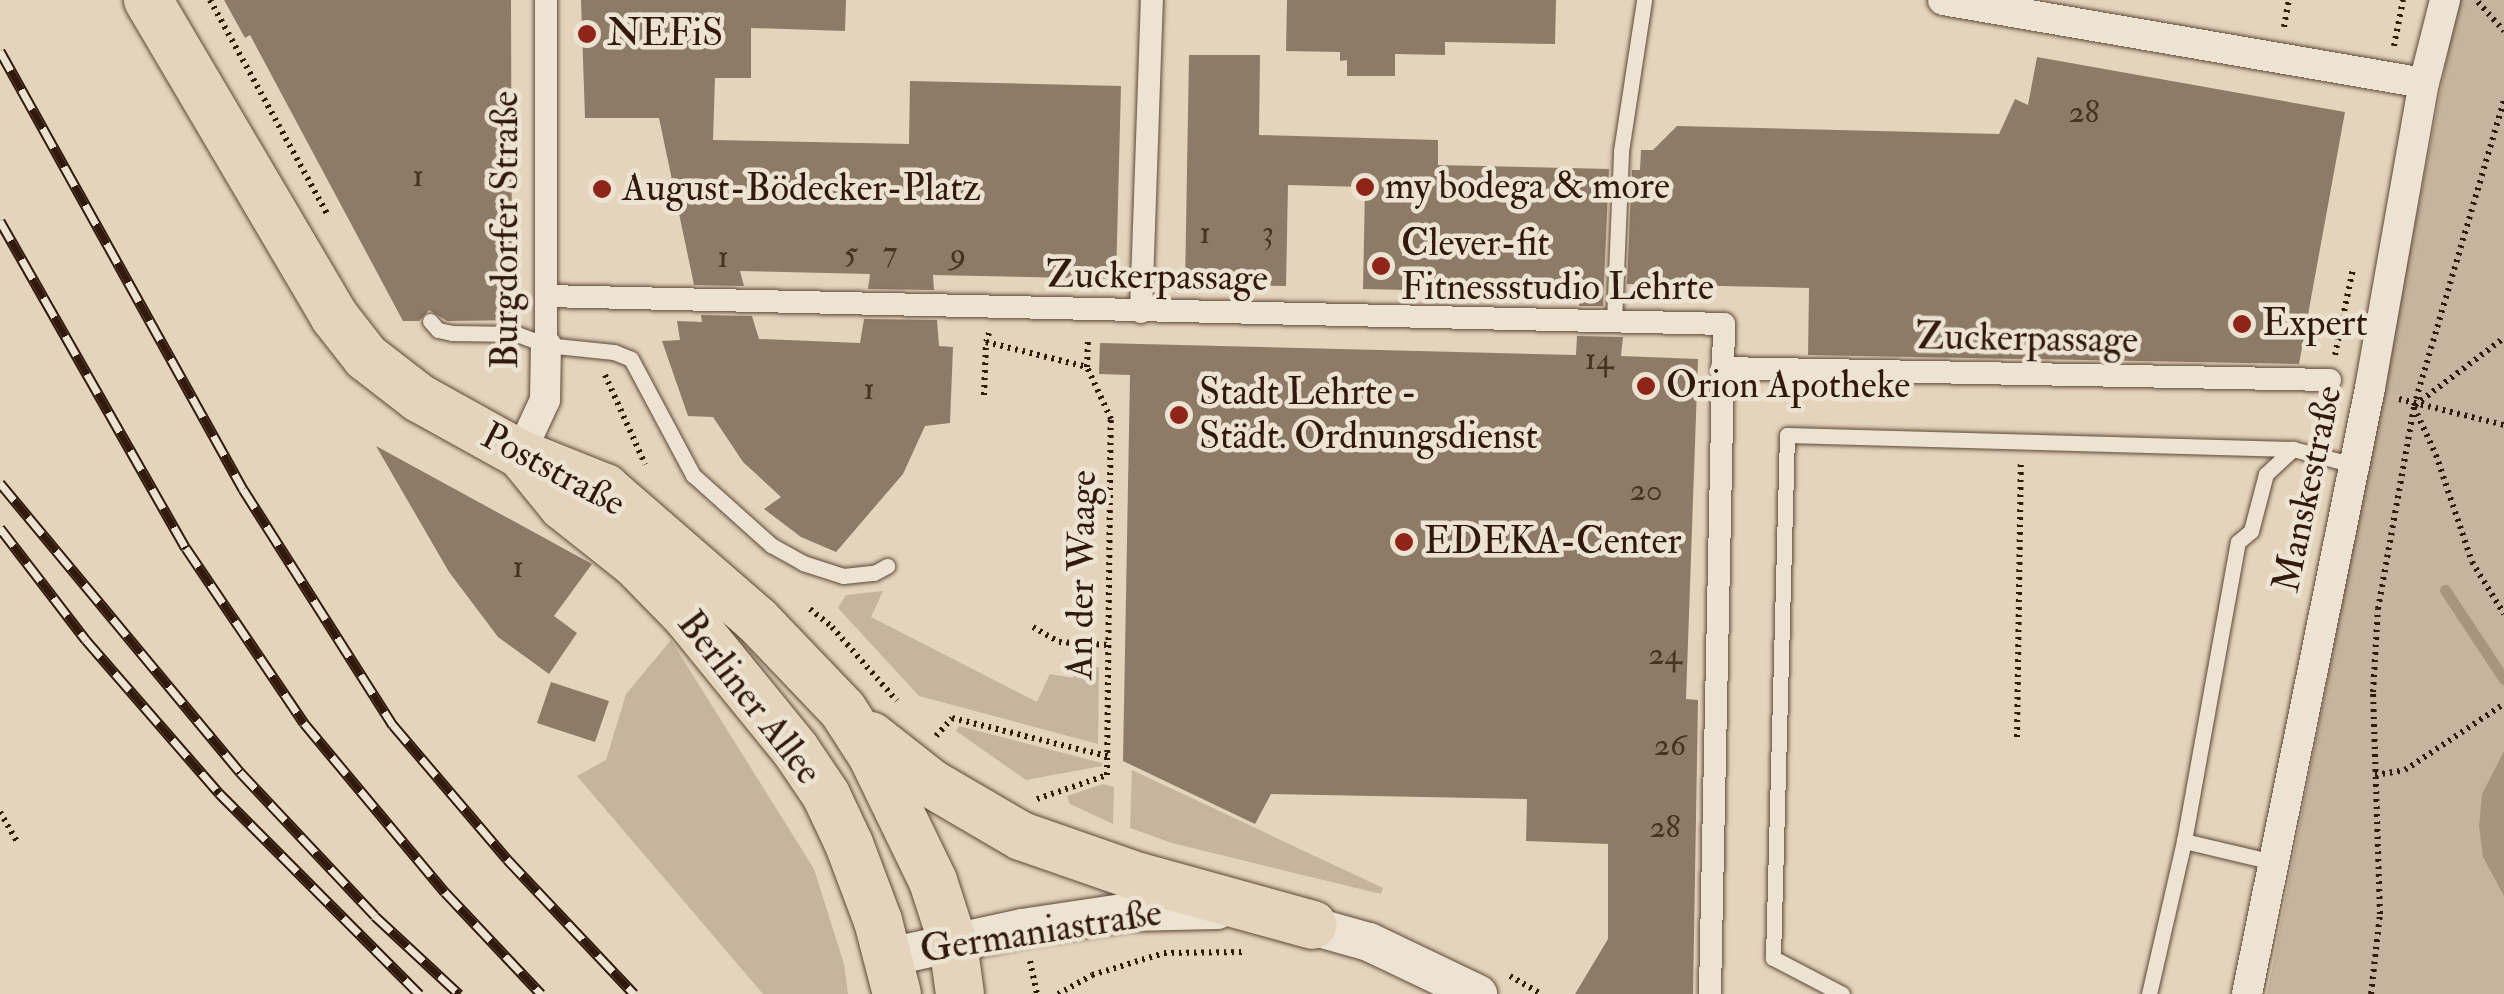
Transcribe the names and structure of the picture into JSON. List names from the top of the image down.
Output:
{
  "streets": {
    "main road": ["Poststraße", "Berliner Allee"],
    "street": [
      "Burgdorfer Straße",
      "Zuckerpassage",
      "Manskestraße",
      "Germaniastraße"
    ],
    "path": ["An der Waage"]
  },
  "crossings": [
    ["Burgdorfer Straße", "Zuckerpassage"],
    ["Burgdorfer Straße", "Poststraße"],
    ["Burgdorfer Straße", "Berliner Allee"],
    ["Zuckerpassage", "An der Waage"],
    ["Poststraße", "Berliner Allee"],
    ["Poststraße", "Germaniastraße"],
    ["Berliner Allee", "Germaniastraße"]
  ],
  "places": [
    "NEFiS",
    "my bodega & more",
    "August-Bödecker-Platz",
    "Clever-fit Fitnessstudio Lehrte",
    "Expert",
    "Orion Apotheke",
    "Stadt Lehrte - Städt. Ordnungsdienst",
    "EDEKA-Center"
  ],
  "house_numbers": [
    "28",
    "1",
    "3",
    "1",
    "7",
    "5",
    "9",
    "1",
    "14",
    "1",
    "20",
    "1",
    "24",
    "26",
    "28"
  ]
}
